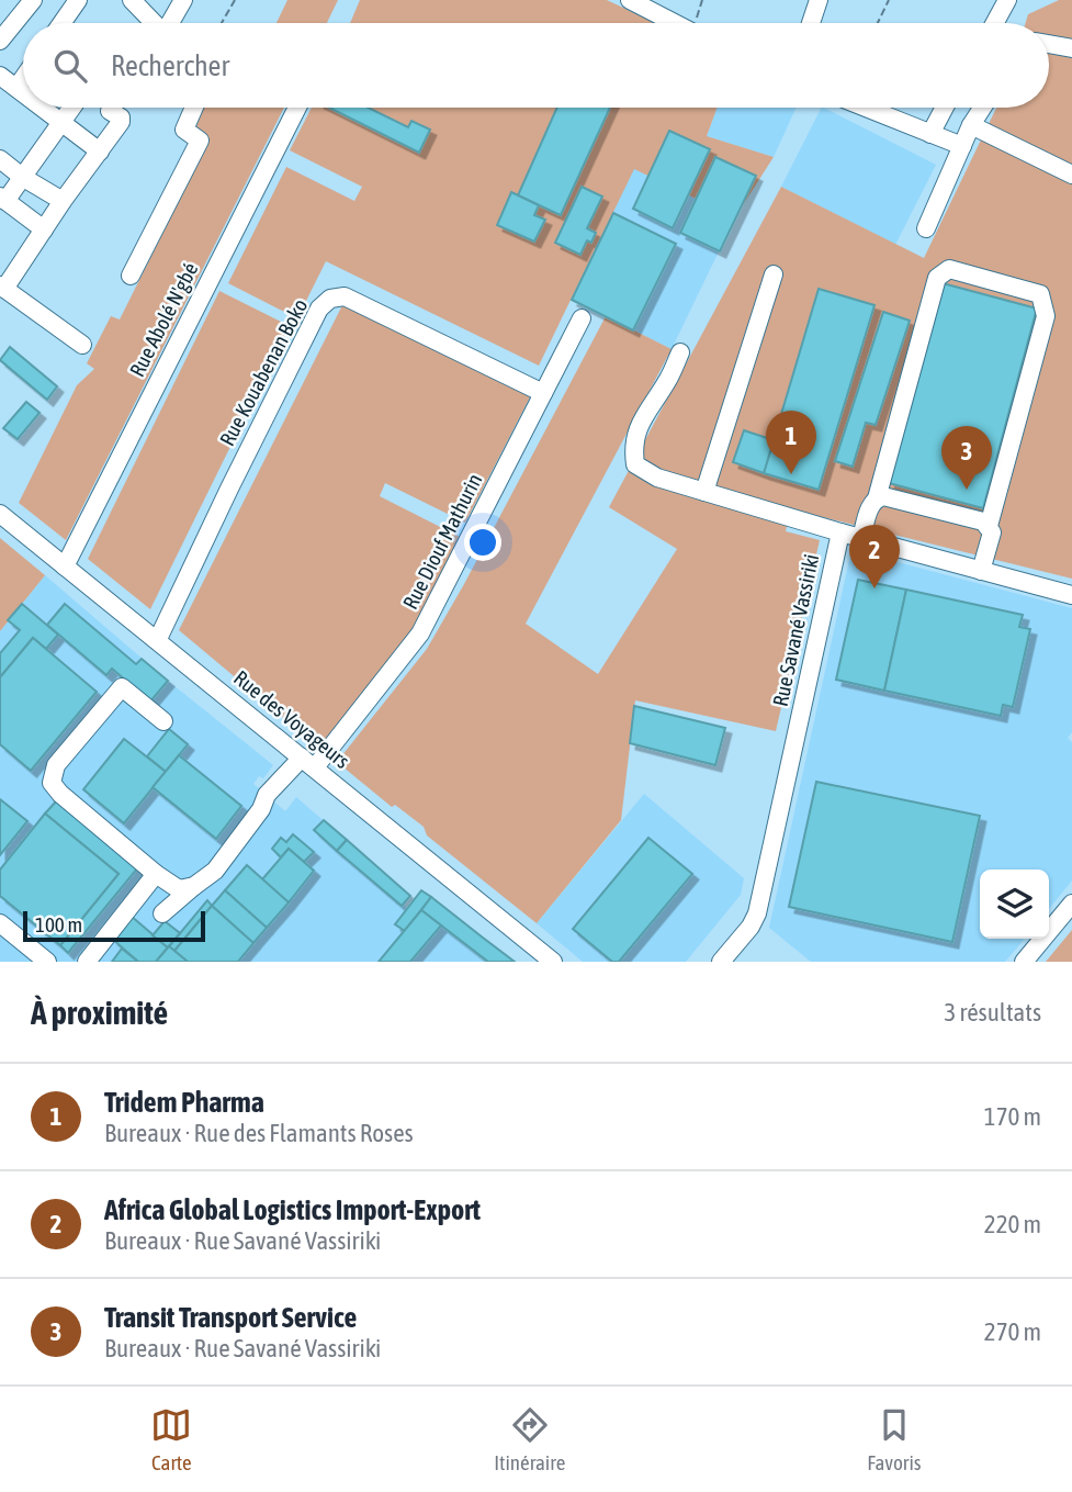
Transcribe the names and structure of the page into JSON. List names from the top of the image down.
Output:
{
  "streets": {
    "street": [
      "Rue Abolé N'gbé",
      "Rue Kouabenan Boko",
      "Rue Diouf Mathurin",
      "Rue Savané Vassiriki",
      "Rue des Voyageurs"
    ]
  },
  "crossings": [
    ["Rue Abolé N'gbé", "Rue des Voyageurs"],
    ["Rue Kouabenan Boko", "Rue Diouf Mathurin"],
    ["Rue Kouabenan Boko", "Rue des Voyageurs"],
    ["Rue Diouf Mathurin", "Rue des Voyageurs"]
  ],
  "scale_bar": "100 m",
  "page": {
    "search": "Rechercher",
    "pins": ["1", "3", "2"],
    "scale": "100 m",
    "heading": ["À proximité", "3 résultats"],
    "list": [
      {
        "mark": "1",
        "name": "Tridem Pharma",
        "note": "Bureaux · Rue des Flamants Roses",
        "value": "170 m"
      },
      {
        "mark": "2",
        "name": "Africa Global Logistics Import-Export",
        "note": "Bureaux · Rue Savané Vassiriki",
        "value": "220 m"
      },
      {
        "mark": "3",
        "name": "Transit Transport Service",
        "note": "Bureaux · Rue Savané Vassiriki",
        "value": "270 m"
      }
    ],
    "nav": ["Carte", "Itinéraire", "Favoris"]
  }
}
